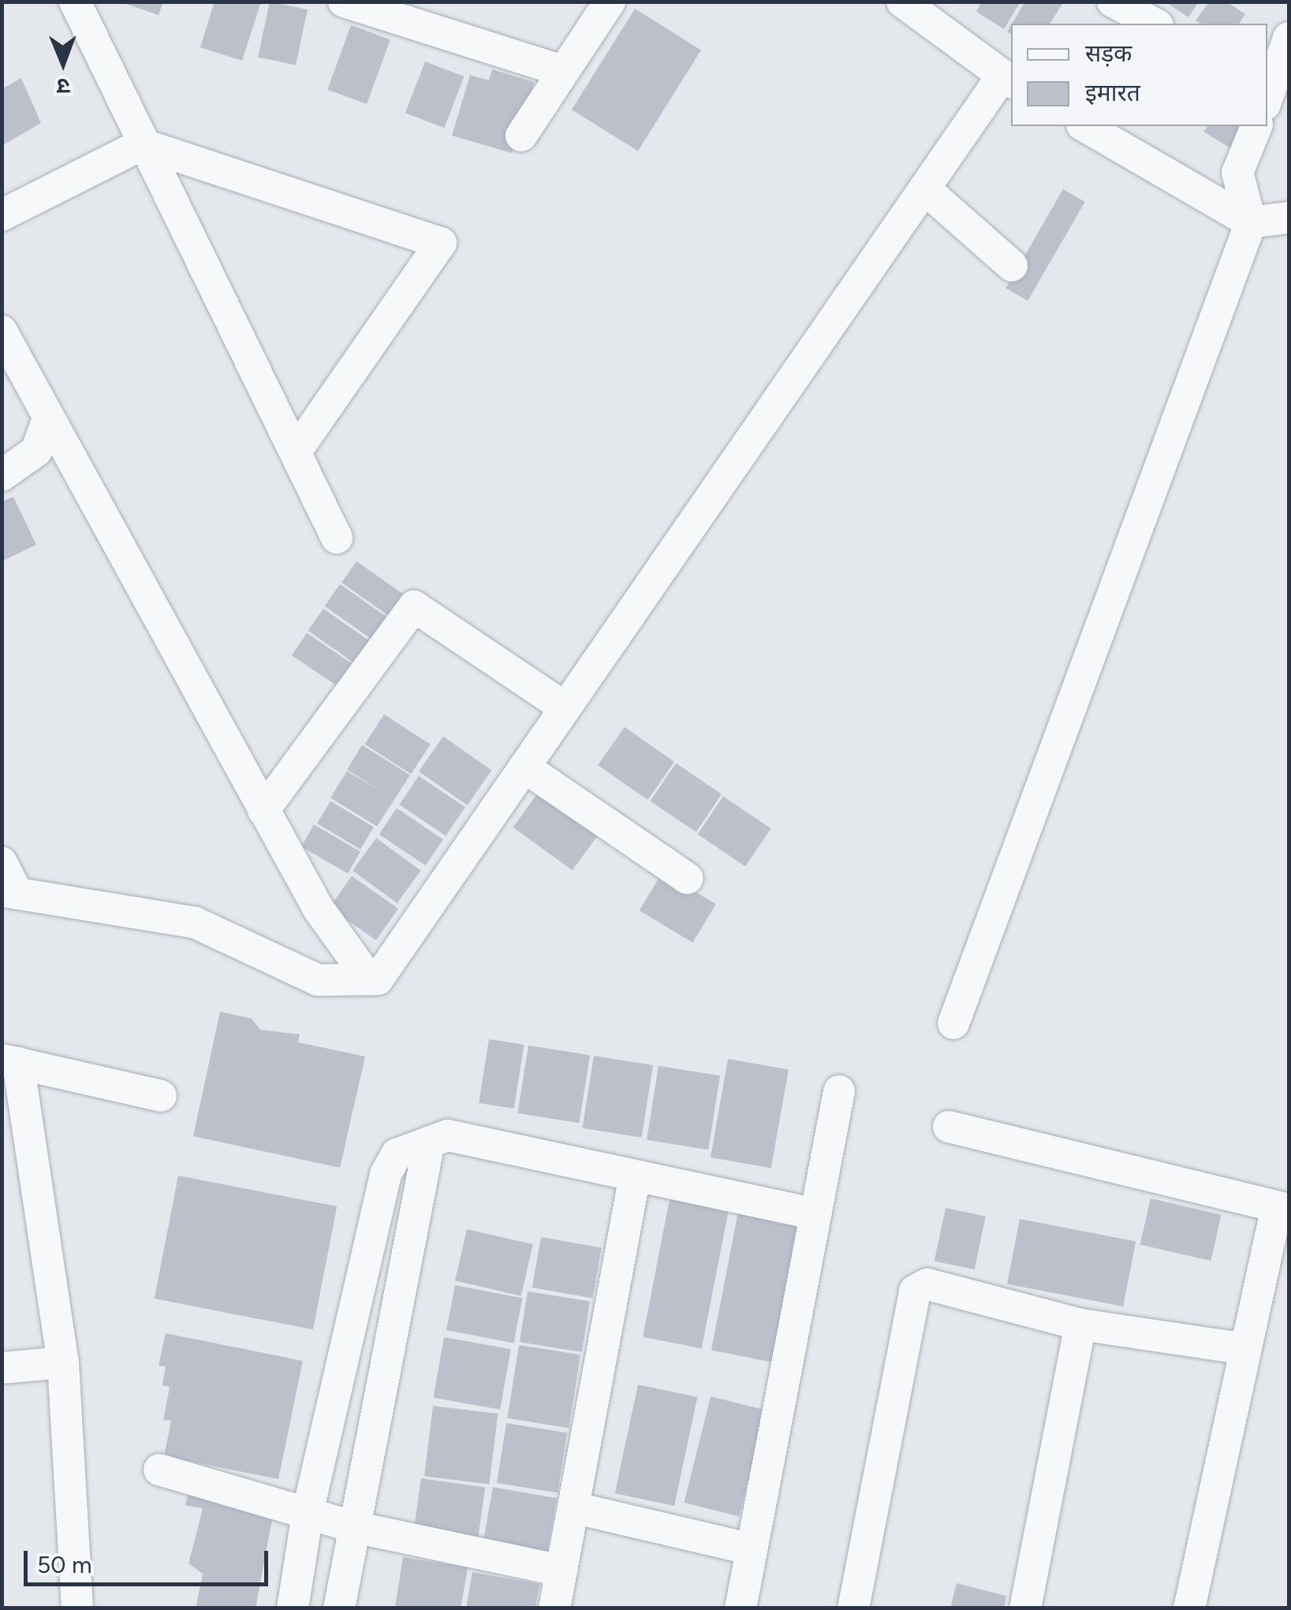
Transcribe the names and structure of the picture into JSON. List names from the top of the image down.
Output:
{
  "legend": ["सड़क", "इमारत"],
  "scale_bar": "50 m",
  "north": "bottom"
}
